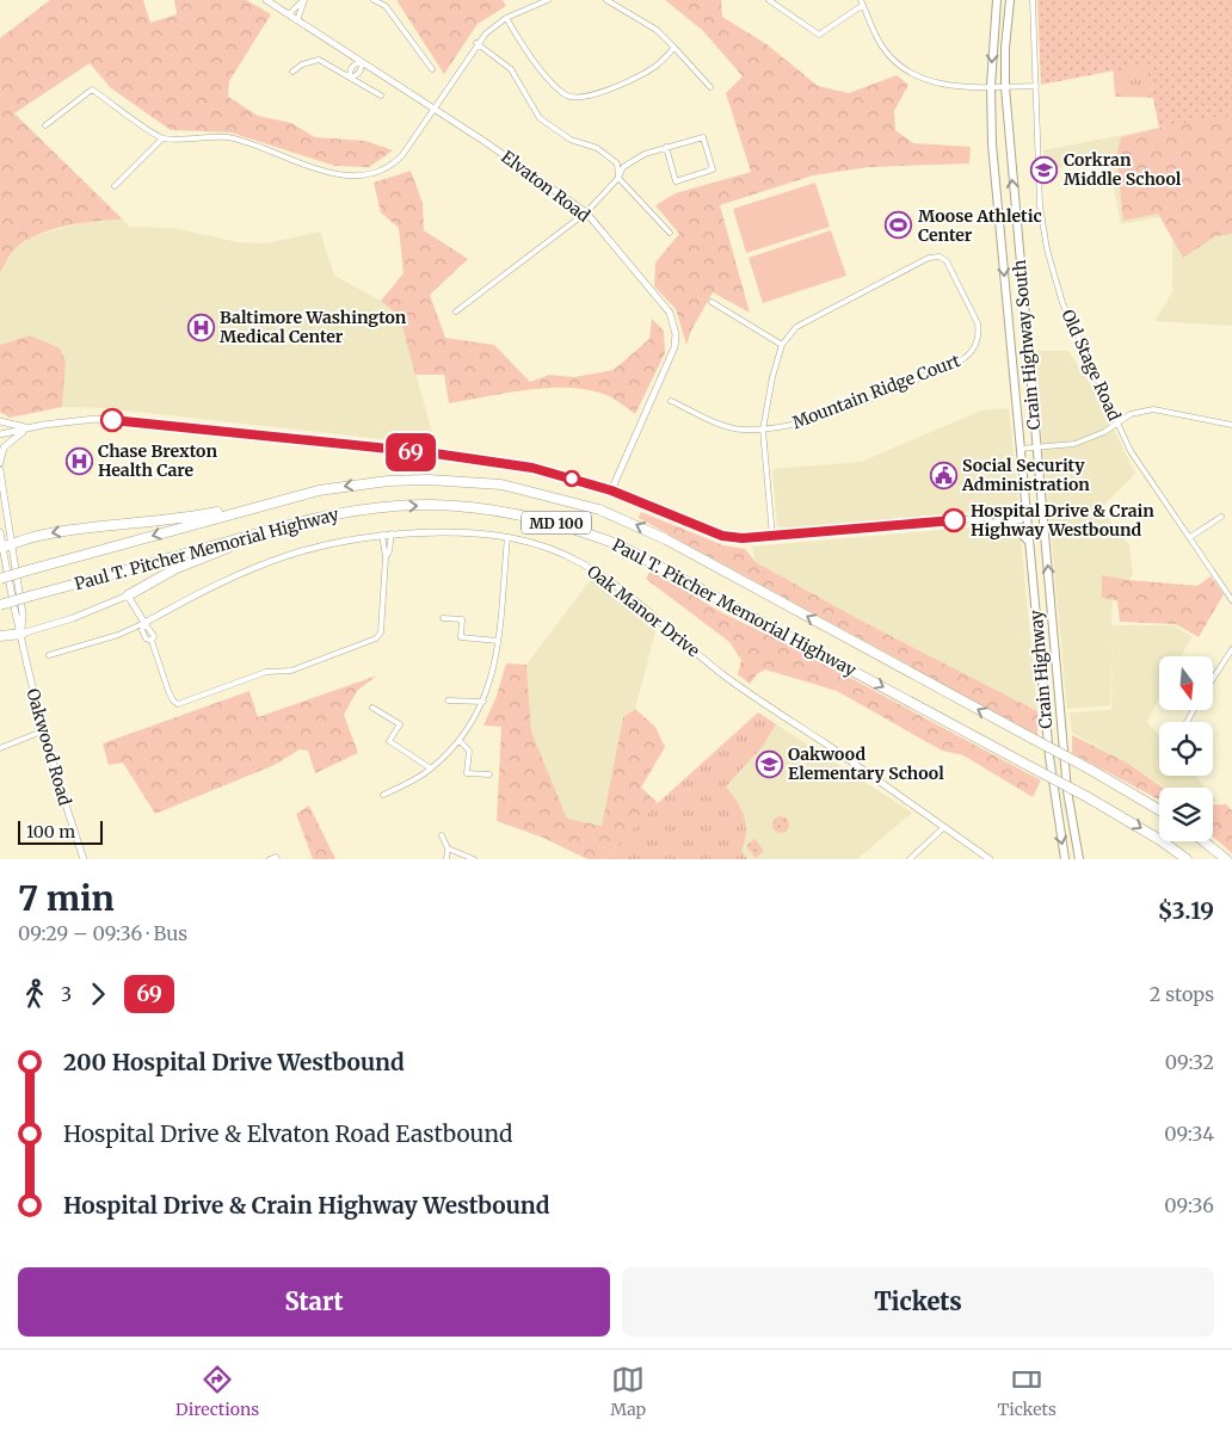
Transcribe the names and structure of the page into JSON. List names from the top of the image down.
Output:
{
  "streets": {
    "highway": ["MD 100", "Paul T. Pitcher Memorial Highway"],
    "main road": ["Crain Highway South", "Crain Highway"],
    "street": [
      "Elvaton Road",
      "Old Stage Road",
      "Mountain Ridge Court",
      "Oak Manor Drive",
      "Oakwood Road"
    ]
  },
  "crossings": [
    ["Crain Highway South", "Crain Highway"]
  ],
  "places": {
    "school or university": ["Corkran Middle School", "Oakwood Elementary School"],
    "sports": ["Moose Athletic Center"],
    "hospital": ["Baltimore Washington Medical Center", "Chase Brexton Health Care"],
    "public building": ["Social Security Administration"],
    "other": ["Hospital Drive & Crain Highway Westbound"]
  },
  "lines": ["bus line 69"],
  "scale_bar": "100 m",
  "north": "bottom",
  "page": {
    "on_map": "69",
    "scale": "100 m",
    "heading": ["7 min", "09:29 – 09:36 · Bus", "$3.19"],
    "legs": ["3", "69", "2 stops"],
    "list": [
      {
        "name": "200 Hospital Drive Westbound",
        "value": "09:32"
      },
      {
        "name": "Hospital Drive & Elvaton Road Eastbound",
        "value": "09:34"
      },
      {
        "name": "Hospital Drive & Crain Highway Westbound",
        "value": "09:36"
      }
    ],
    "buttons": ["Start", "Tickets"],
    "tabs": ["Directions", "Map", "Tickets"]
  }
}
